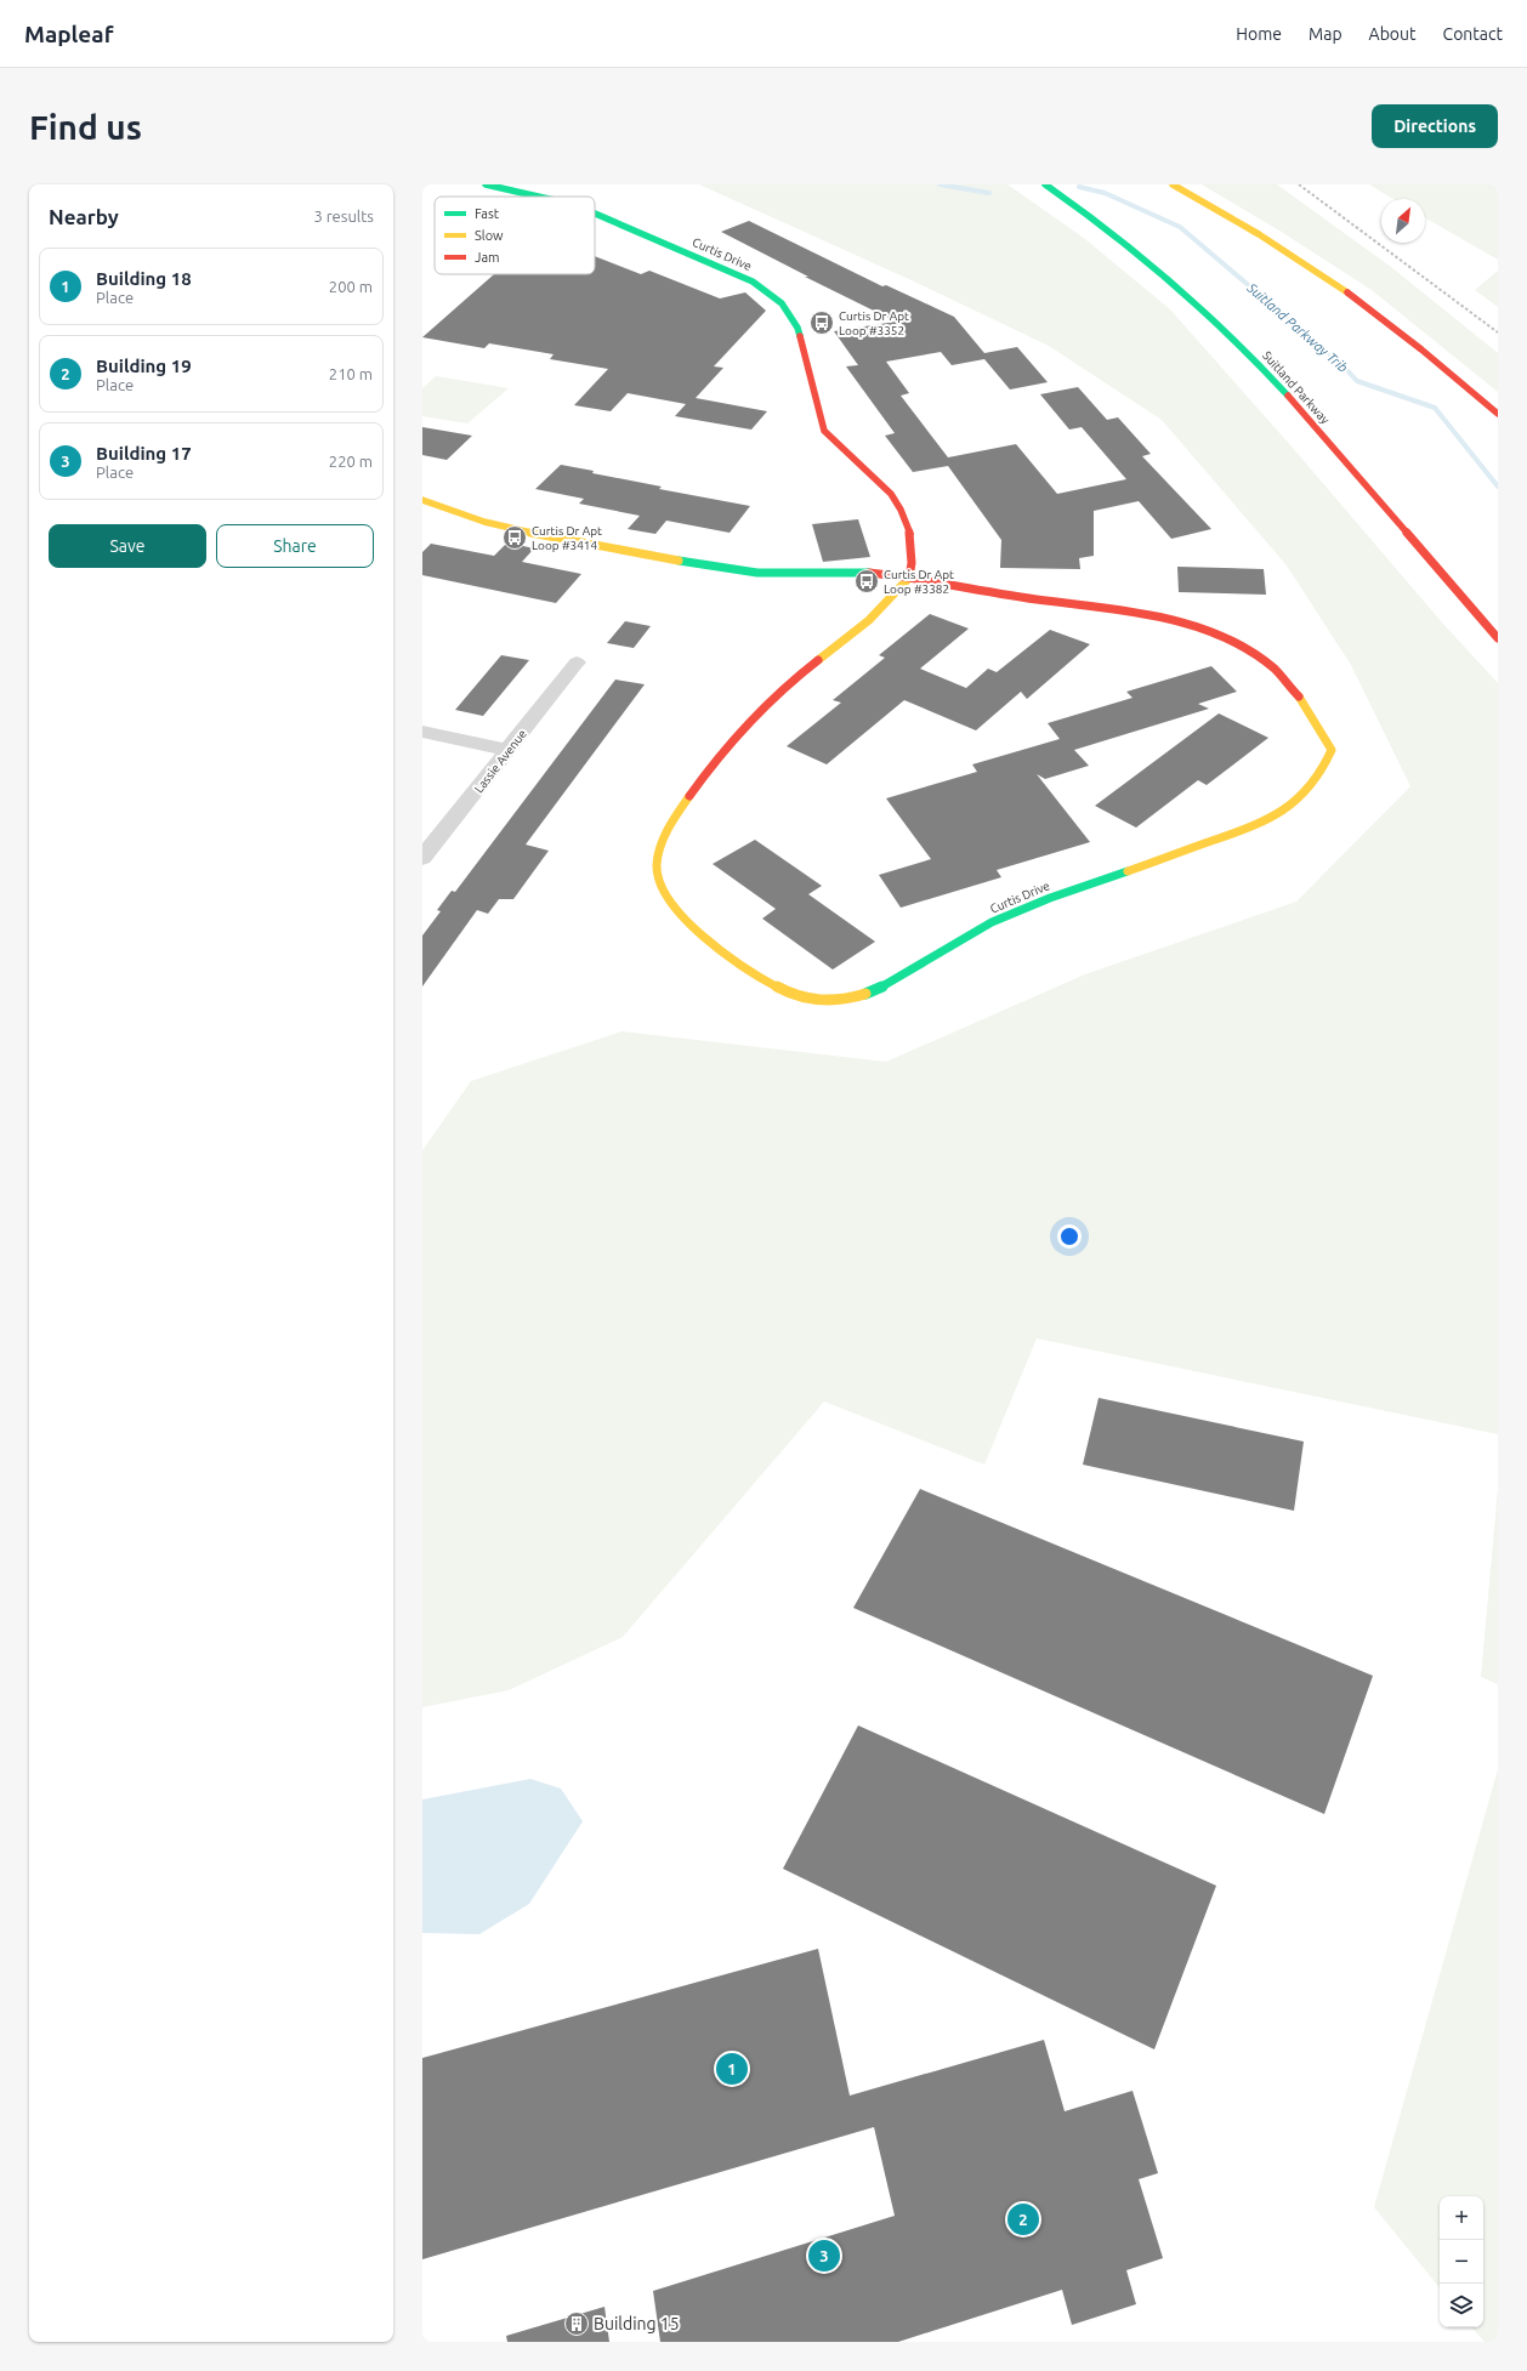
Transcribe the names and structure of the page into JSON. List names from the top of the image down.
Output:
{
  "streets": {
    "main road": ["Curtis Drive", "Suitland Parkway"],
    "street": ["Lassie Avenue"]
  },
  "water": ["Suitland Parkway Trib"],
  "places": {
    "bus stop": ["Curtis Dr Apt Loop #3352", "Curtis Dr Apt Loop #3414", "Curtis Dr Apt Loop #3382"],
    "building": ["Building 15"]
  },
  "legend": ["Fast", "Slow", "Jam"],
  "north": "top right",
  "page": {
    "header": "Mapleaf",
    "nav": [
      "Home",
      "Map",
      "About",
      "Contact"
    ],
    "buttons": [
      "Directions",
      ["Save", "Share"]
    ],
    "title": "Find us",
    "heading": ["Nearby", "3 results"],
    "list": [
      {
        "mark": "1",
        "name": "Building 18",
        "note": "Place",
        "value": "200 m"
      },
      {
        "mark": "2",
        "name": "Building 19",
        "note": "Place",
        "value": "210 m"
      },
      {
        "mark": "3",
        "name": "Building 17",
        "note": "Place",
        "value": "220 m"
      }
    ],
    "pins": ["1", "2", "3"],
    "map_buttons": ["+", "−"]
  }
}
